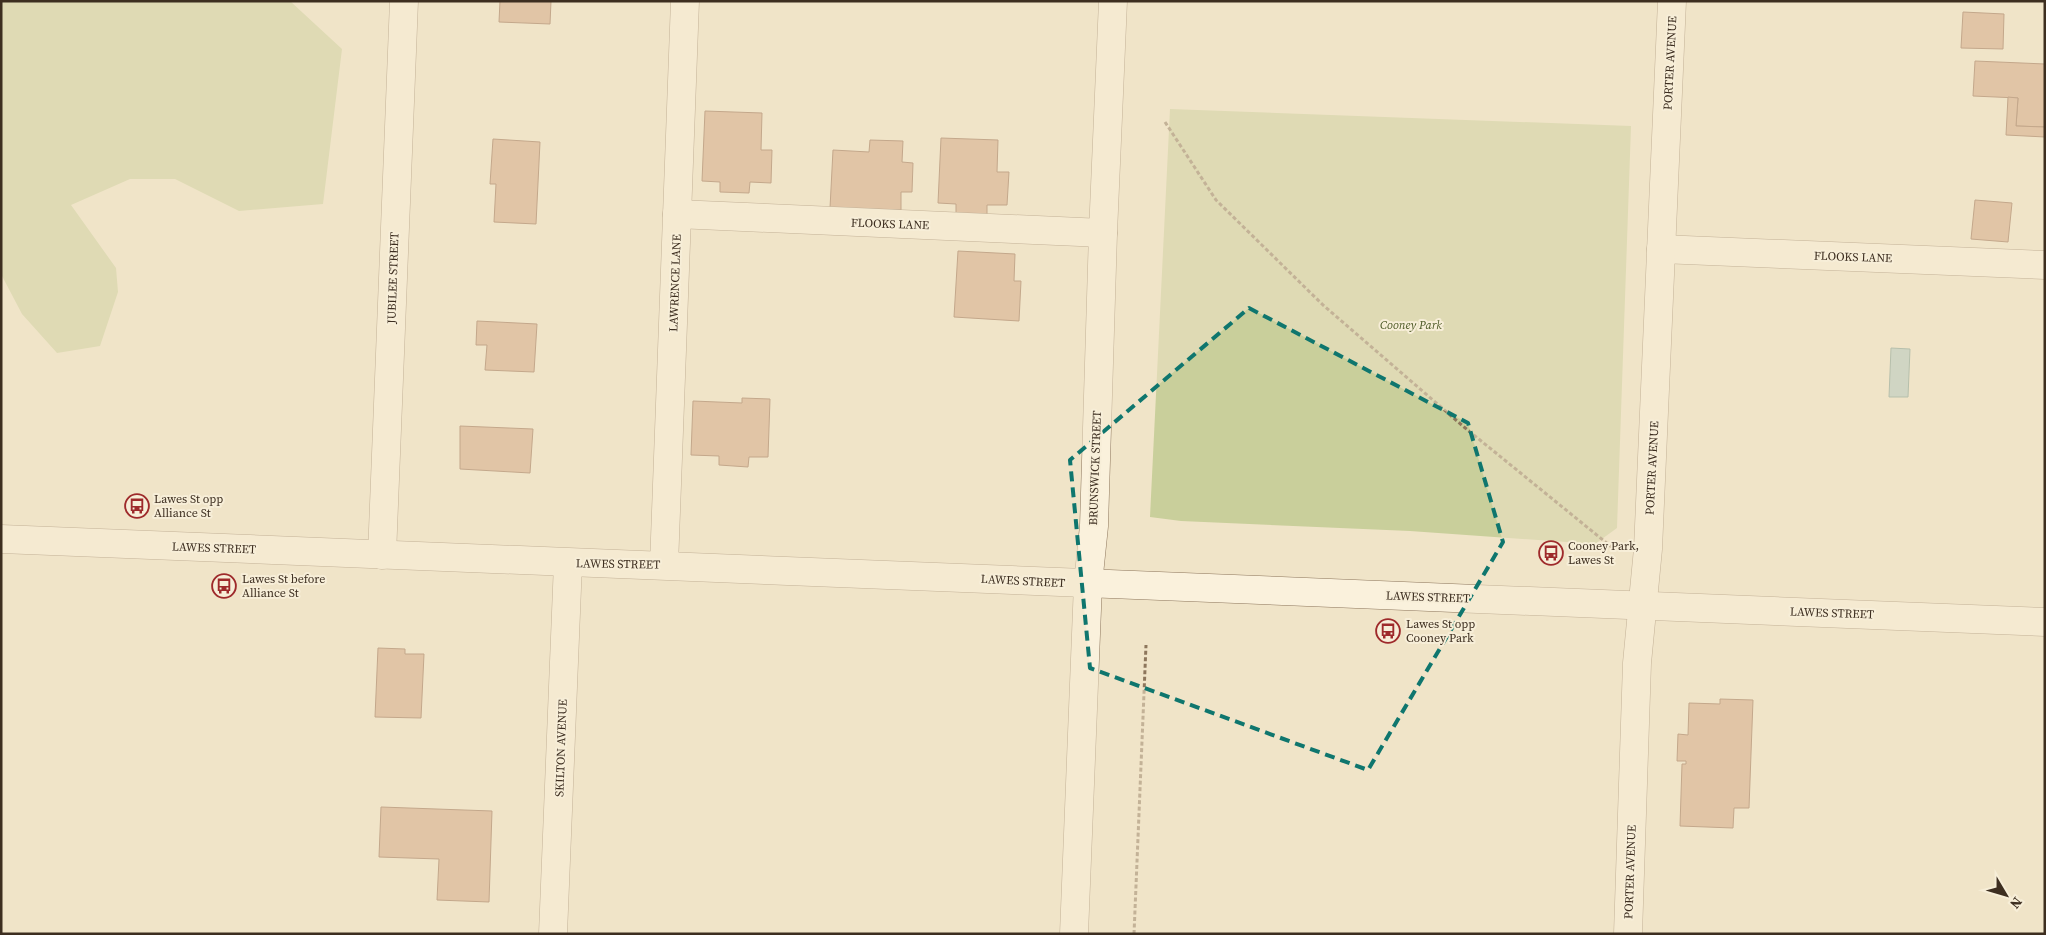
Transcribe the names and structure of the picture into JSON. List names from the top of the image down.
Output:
{
  "streets": {
    "street": [
      "PORTER AVENUE",
      "FLOOKS LANE",
      "JUBILEE STREET",
      "LAWRENCE LANE",
      "BRUNSWICK STREET",
      "LAWES STREET",
      "SKILTON AVENUE"
    ]
  },
  "crossings": [
    ["PORTER AVENUE", "FLOOKS LANE"],
    ["PORTER AVENUE", "LAWES STREET"],
    ["FLOOKS LANE", "LAWRENCE LANE"],
    ["FLOOKS LANE", "BRUNSWICK STREET"],
    ["JUBILEE STREET", "LAWES STREET"],
    ["LAWRENCE LANE", "LAWES STREET"],
    ["BRUNSWICK STREET", "LAWES STREET"],
    ["LAWES STREET", "SKILTON AVENUE"]
  ],
  "parks": ["Cooney Park"],
  "places": {
    "bus stop": [
      "Lawes St opp Alliance St",
      "Cooney Park, Lawes St",
      "Lawes St before Alliance St",
      "Lawes St opp Cooney Park"
    ]
  },
  "north": "bottom right"
}
